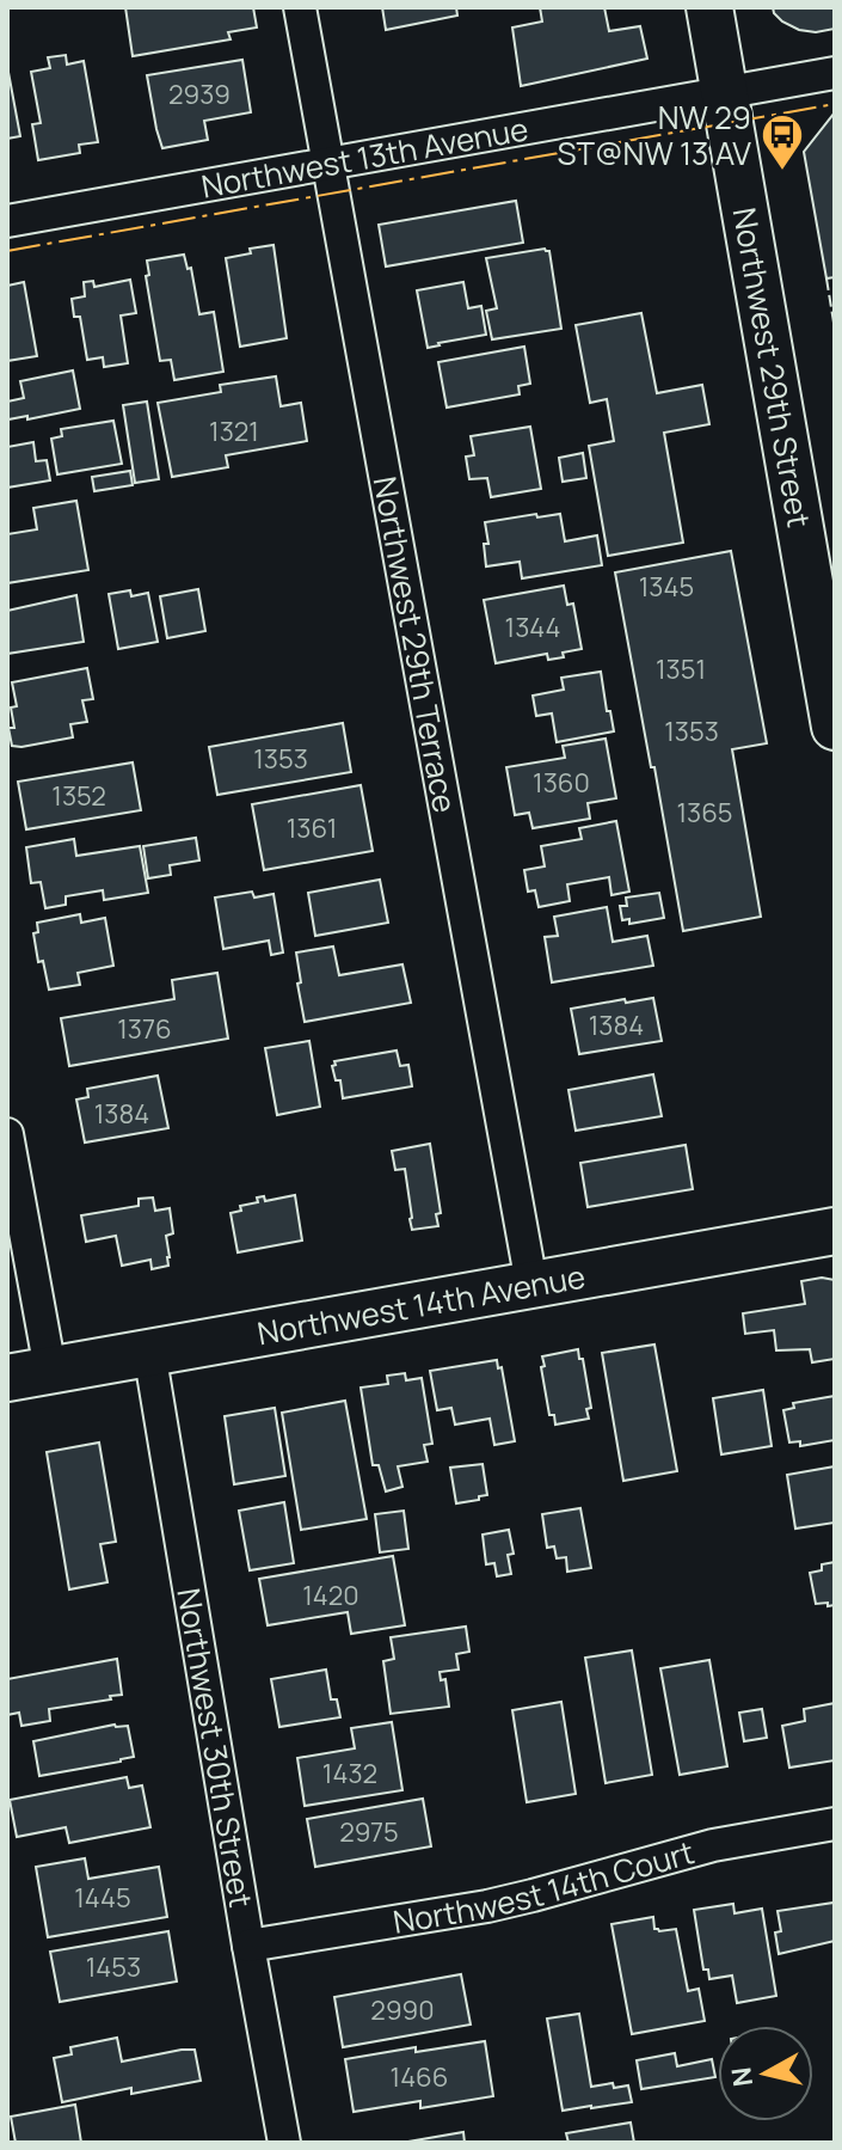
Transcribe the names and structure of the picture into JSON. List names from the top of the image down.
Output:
{
  "streets": {
    "street": [
      "Northwest 13th Avenue",
      "Northwest 29th Street",
      "Northwest 29th Terrace",
      "Northwest 14th Avenue",
      "Northwest 30th Street",
      "Northwest 14th Court"
    ]
  },
  "crossings": [
    ["Northwest 13th Avenue", "Northwest 29th Street"],
    ["Northwest 13th Avenue", "Northwest 29th Terrace"],
    ["Northwest 29th Terrace", "Northwest 14th Avenue"],
    ["Northwest 14th Avenue", "Northwest 30th Street"],
    ["Northwest 30th Street", "Northwest 14th Court"]
  ],
  "places": {
    "bus stop": ["NW 29 ST@NW 13 AV"]
  },
  "house_numbers": [
    "2939",
    "1321",
    "1345",
    "1344",
    "1351",
    "1353",
    "1353",
    "1360",
    "1352",
    "1365",
    "1361",
    "1384",
    "1376",
    "1384",
    "1420",
    "1432",
    "2975",
    "1445",
    "1453",
    "2990",
    "1466"
  ],
  "north": "left"
}
